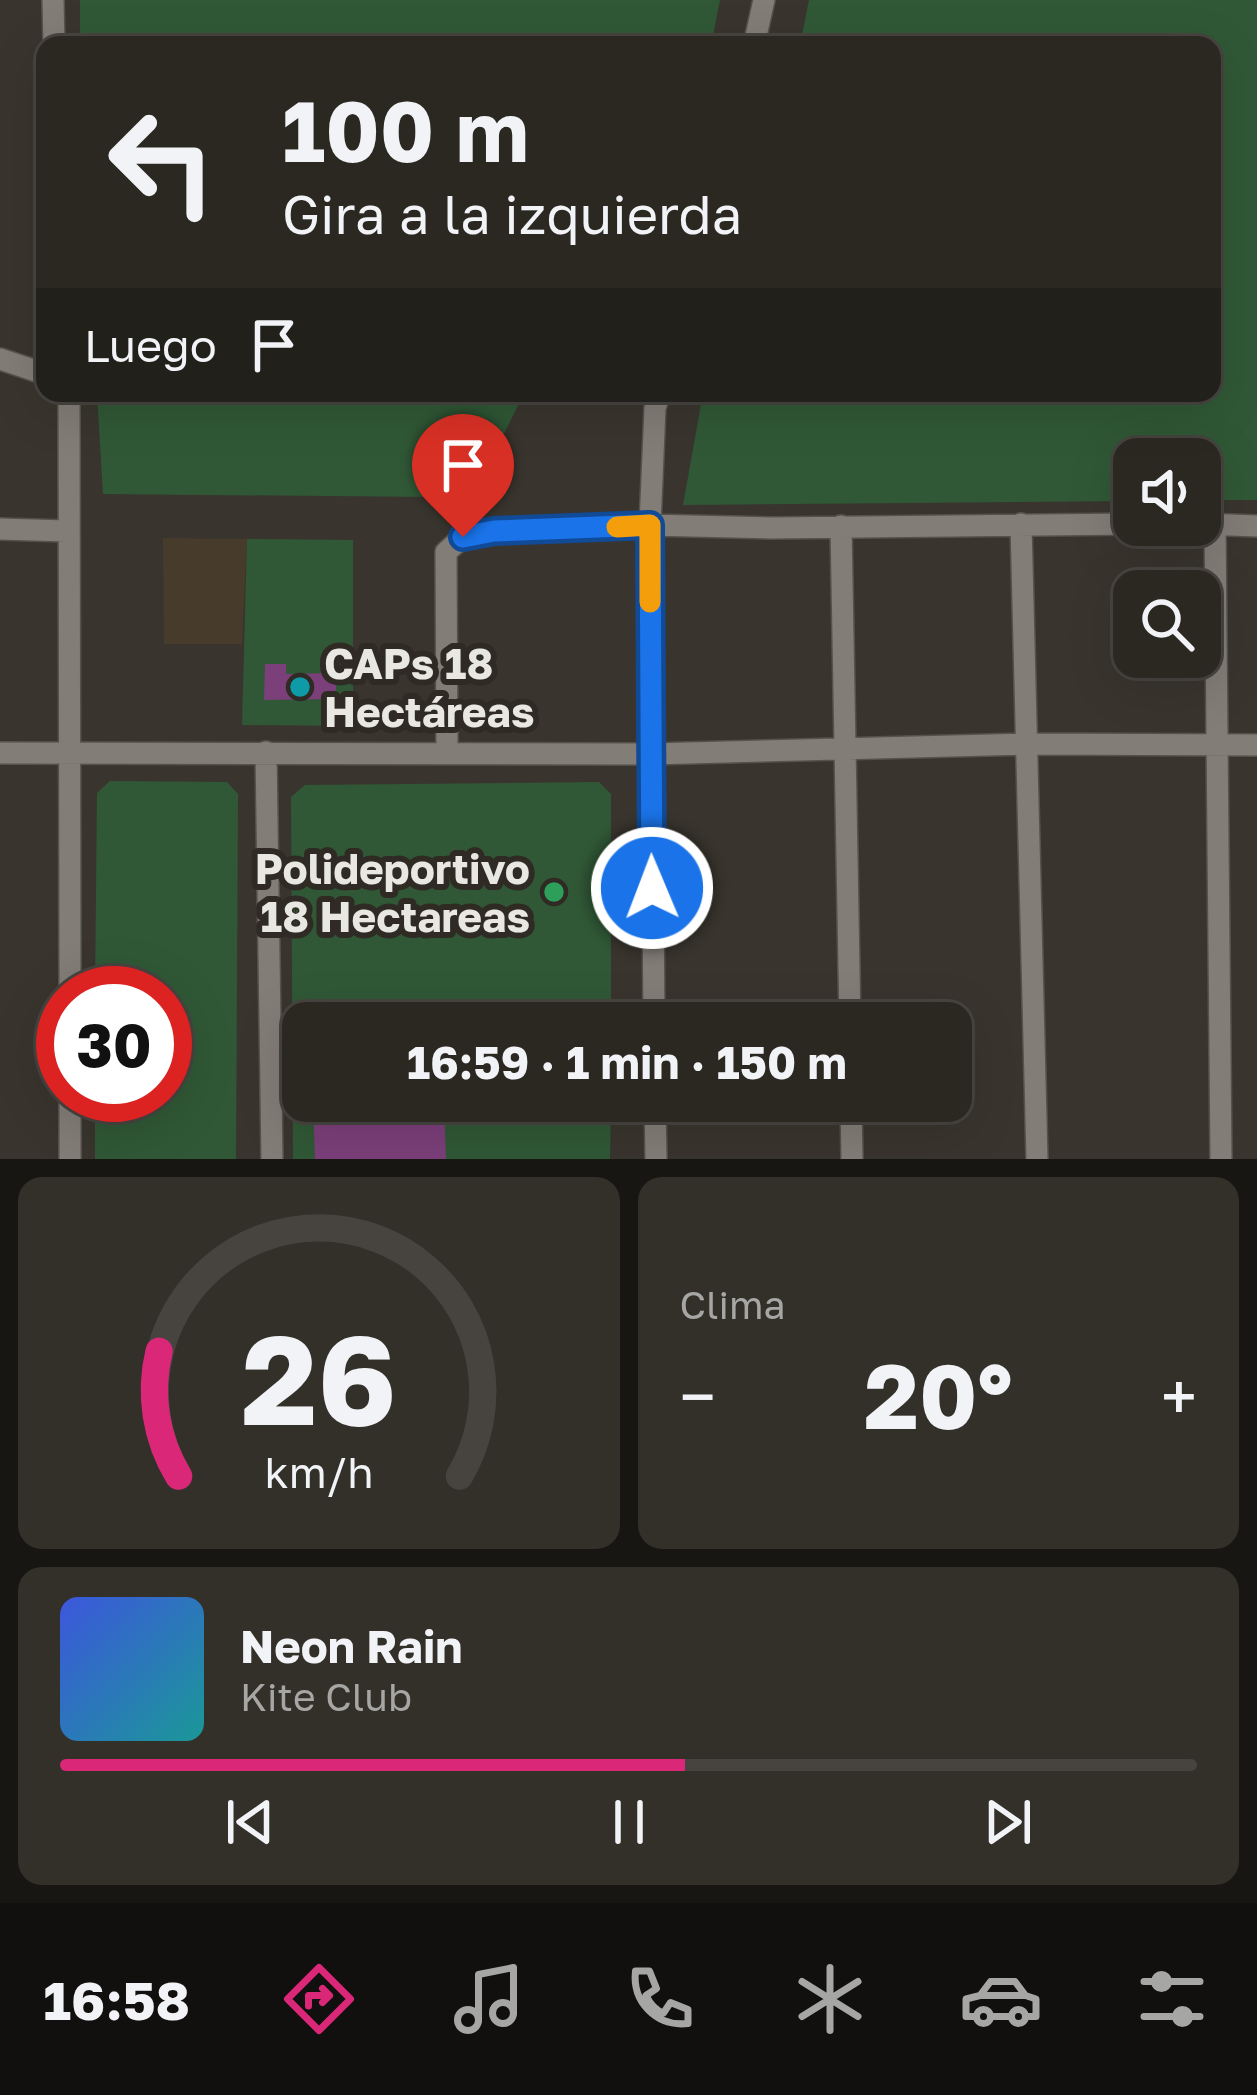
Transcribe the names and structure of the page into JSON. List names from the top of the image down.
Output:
{
  "places": ["CAPs 18 Hectáreas", "Polideportivo 18 Hectareas"],
  "page": {
    "turn": ["100 m", "Gira a la izquierda"],
    "then": "Luego",
    "limit": "30",
    "trip": "16:59 · 1 min · 150 m",
    "tile": "Clima",
    "heat": ["−", "20°", "+"],
    "song": ["Neon Rain", "Kite Club"],
    "tabs": "16:58",
    "gauge": ["26", "km/h"]
  }
}
